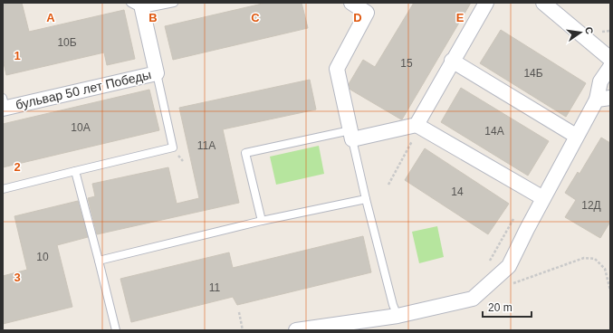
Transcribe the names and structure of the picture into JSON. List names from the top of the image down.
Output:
{
  "streets": {
    "street": ["бульвар 50 лет Победы"]
  },
  "house_numbers": [
    "10Б",
    "15",
    "14Б",
    "10А",
    "14А",
    "11А",
    "14",
    "12Д",
    "10",
    "11"
  ],
  "scale_bar": "20 m",
  "north": "right",
  "grid": {
    "columns": [
      "A",
      "B",
      "C",
      "D",
      "E"
    ],
    "rows": ["1", "2", "3"]
  }
}
